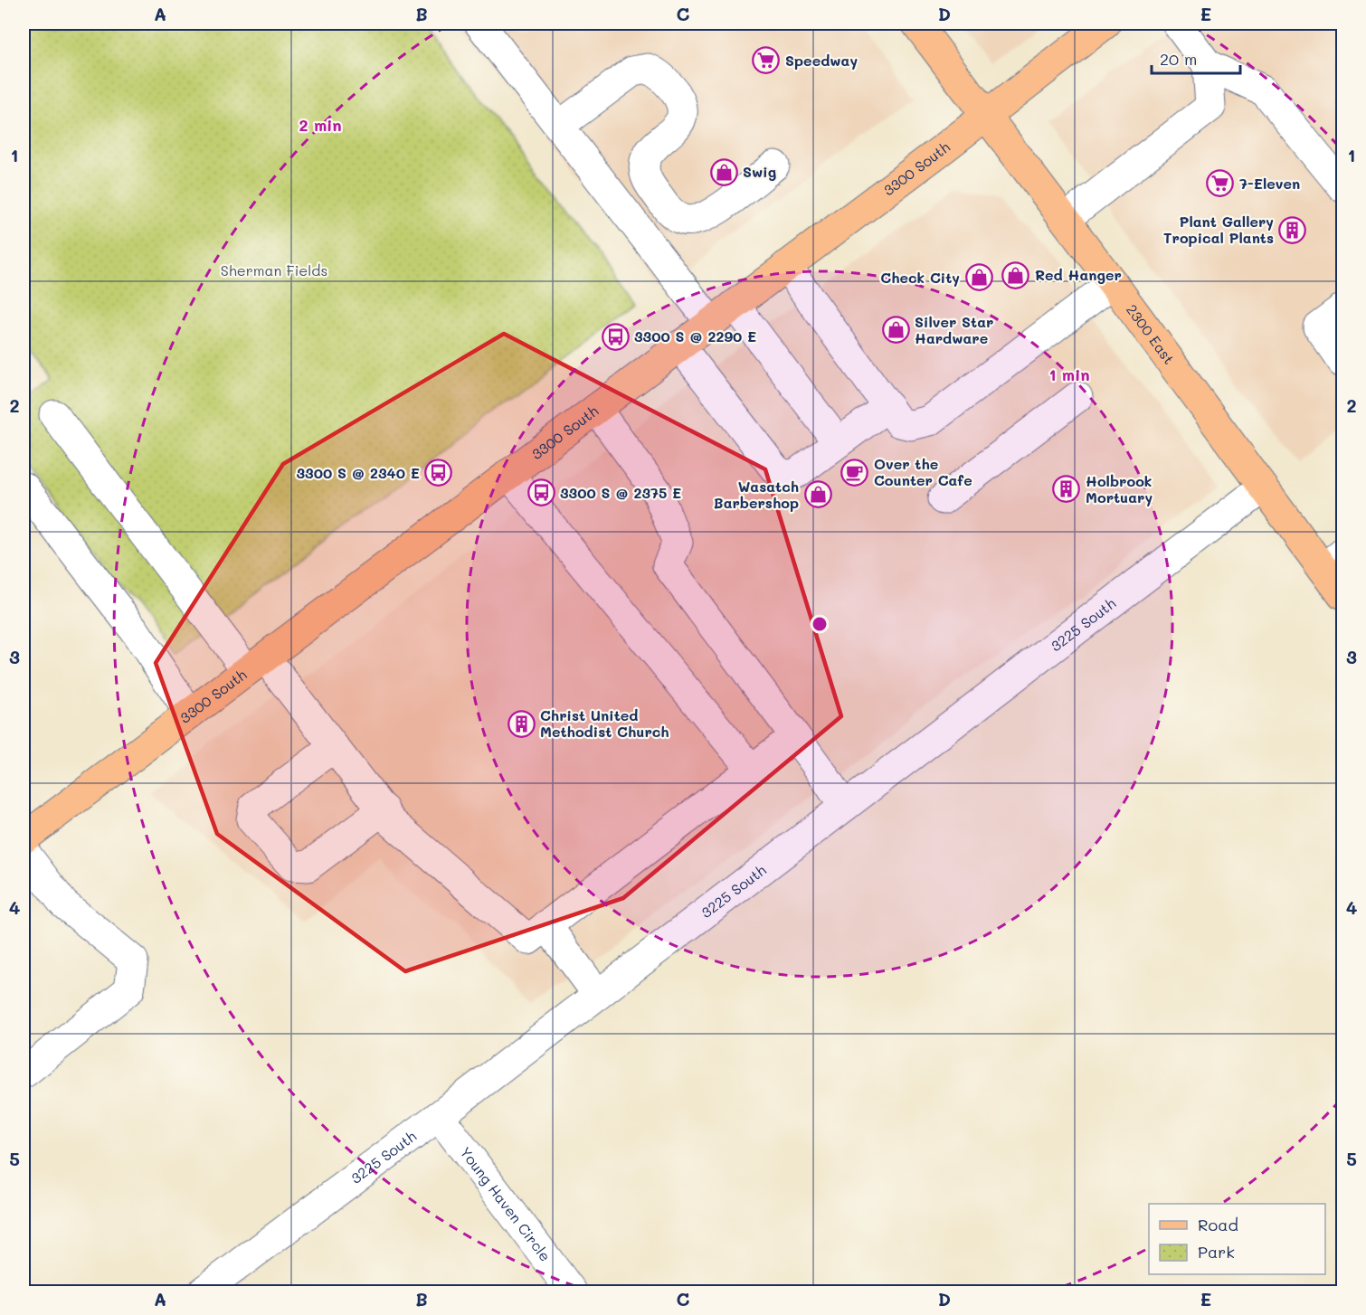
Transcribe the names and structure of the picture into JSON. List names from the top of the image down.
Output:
{
  "streets": {
    "main road": ["3300 South", "2300 East"],
    "street": ["3225 South", "Young Haven Circle"]
  },
  "crossings": [
    ["3300 South", "2300 East"],
    ["2300 East", "3225 South"],
    ["3225 South", "Young Haven Circle"]
  ],
  "parks": ["Sherman Fields"],
  "places": {
    "supermarket": ["Speedway", "7-Eleven"],
    "shop": [
      "Swig",
      "Red Hanger",
      "Check City",
      "Silver Star Hardware",
      "Wasatch Barbershop"
    ],
    "building": ["Plant Gallery Tropical Plants", "Holbrook Mortuary", "Christ United Methodist Church"],
    "bus stop": ["3300 S @ 2290 E", "3300 S @ 2340 E", "3300 S @ 2375 E"],
    "cafe": ["Over the Counter Cafe"]
  },
  "legend": ["Road", "Park"],
  "scale_bar": "20 m",
  "grid": {
    "columns": [
      "A",
      "B",
      "C",
      "D",
      "E"
    ],
    "rows": [
      "1",
      "2",
      "3",
      "4",
      "5"
    ]
  },
  "rings": ["2 min", "1 min"]
}
